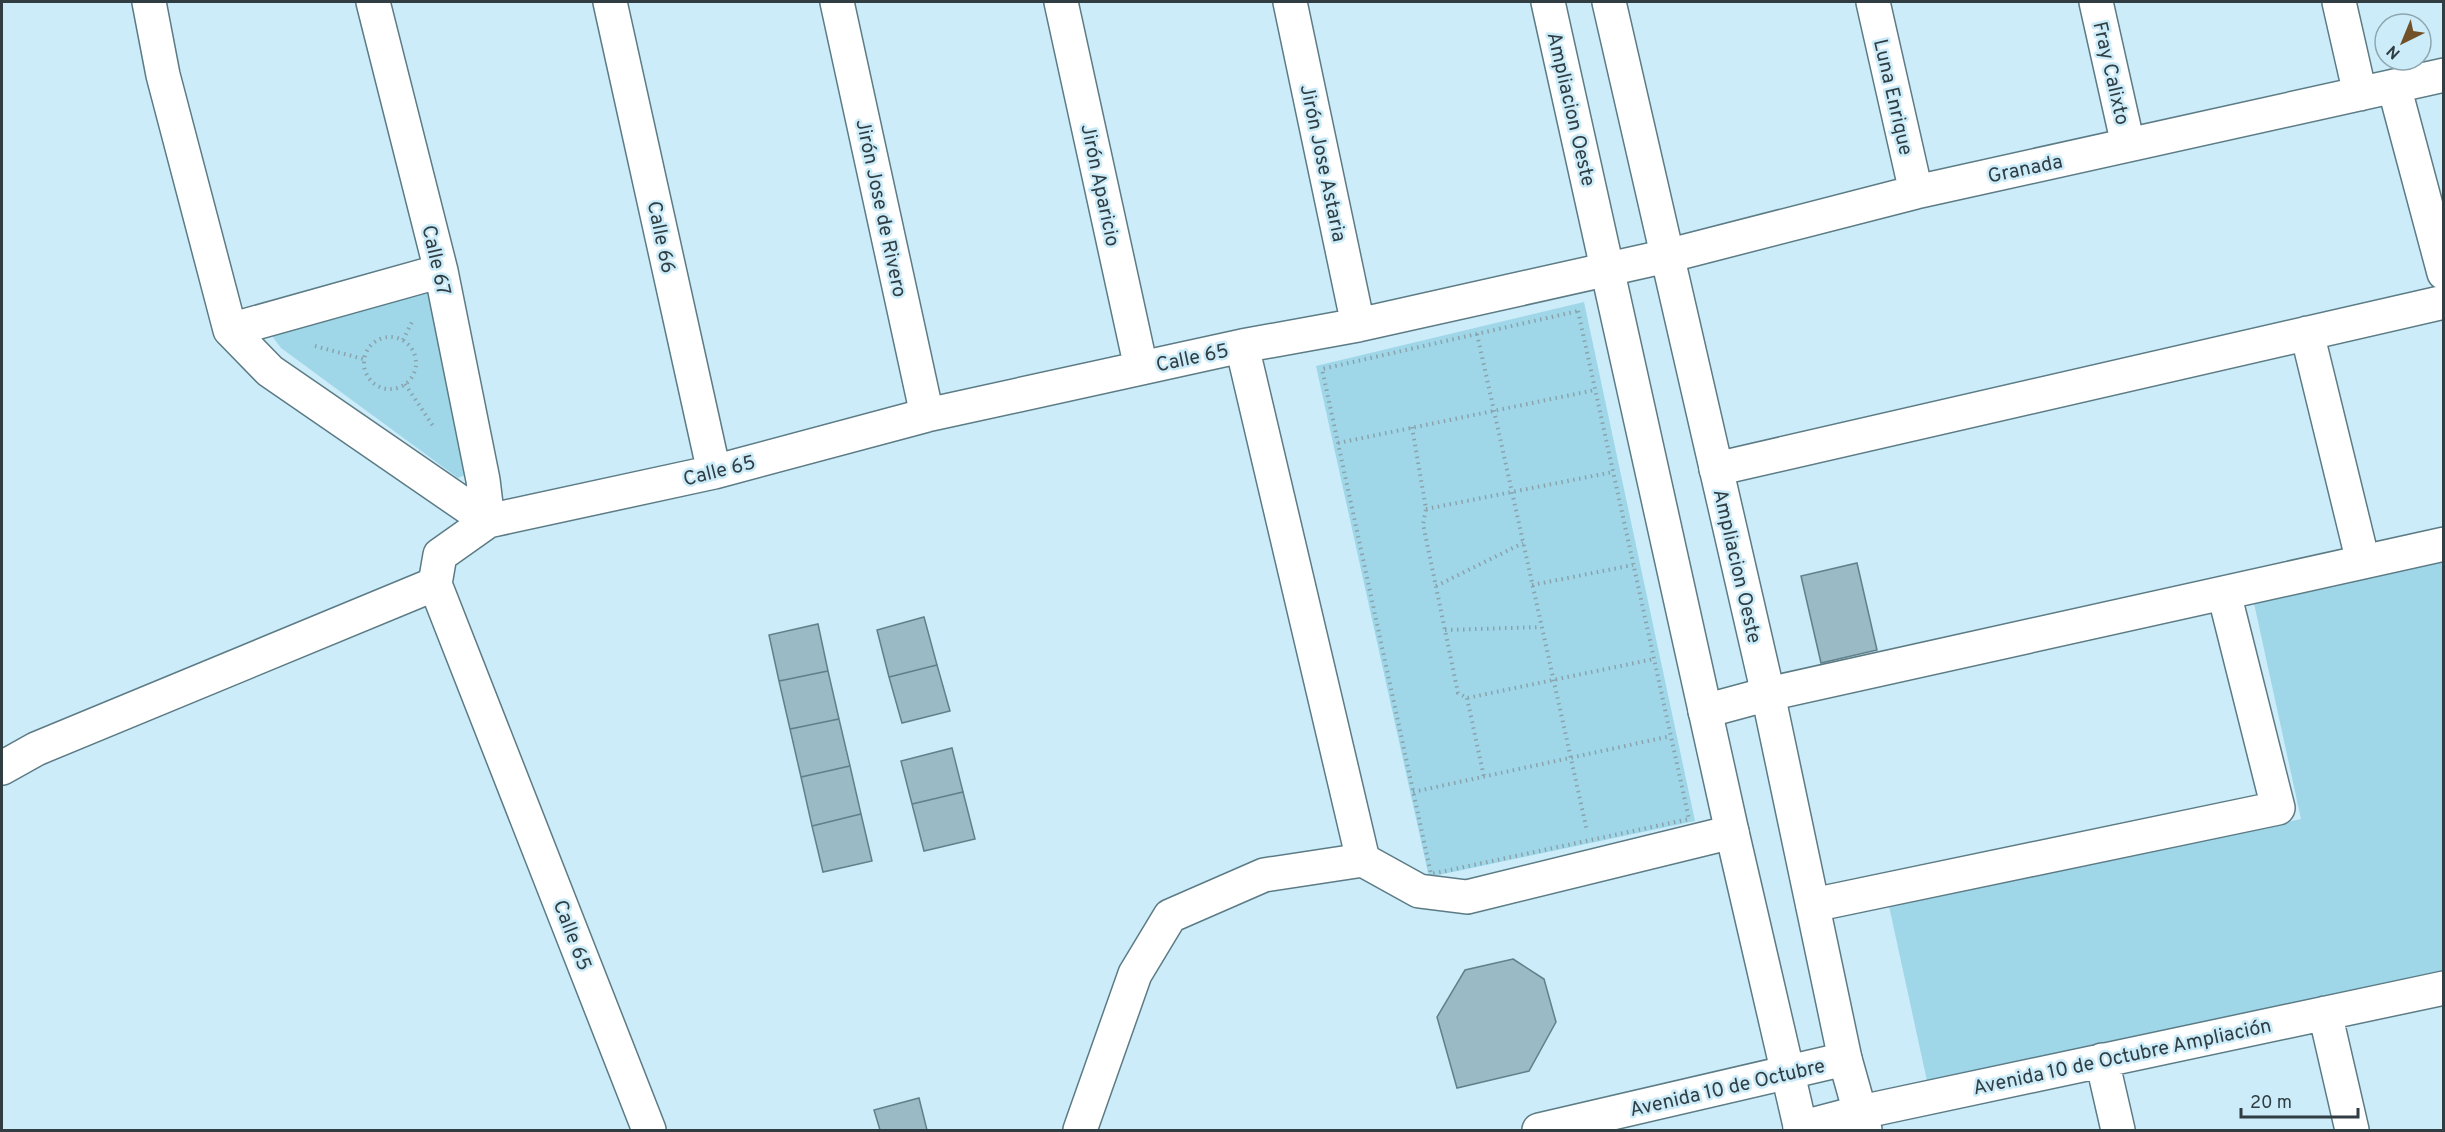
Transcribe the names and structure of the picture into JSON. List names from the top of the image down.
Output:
{
  "streets": {
    "street": [
      "Fray Calixto",
      "Luna Enrique",
      "Ampliacion Oeste",
      "Jirón Jose Astaria",
      "Granada",
      "Jirón Aparicio",
      "Jirón Jose de Rivero",
      "Calle 66",
      "Calle 67",
      "Calle 65",
      "Avenida 10 de Octubre Ampliación",
      "Avenida 10 de Octubre"
    ]
  },
  "crossings": [
    ["Fray Calixto", "Granada"],
    ["Luna Enrique", "Granada"],
    ["Ampliacion Oeste", "Granada"],
    ["Ampliacion Oeste", "Calle 65"],
    ["Ampliacion Oeste", "Avenida 10 de Octubre Ampliación"],
    ["Ampliacion Oeste", "Avenida 10 de Octubre"],
    ["Jirón Jose Astaria", "Calle 65"],
    ["Granada", "Calle 65"],
    ["Jirón Aparicio", "Calle 65"],
    ["Jirón Jose de Rivero", "Calle 65"],
    ["Calle 66", "Calle 65"],
    ["Calle 67", "Calle 65"]
  ],
  "scale_bar": "20 m",
  "north": "bottom left"
}
